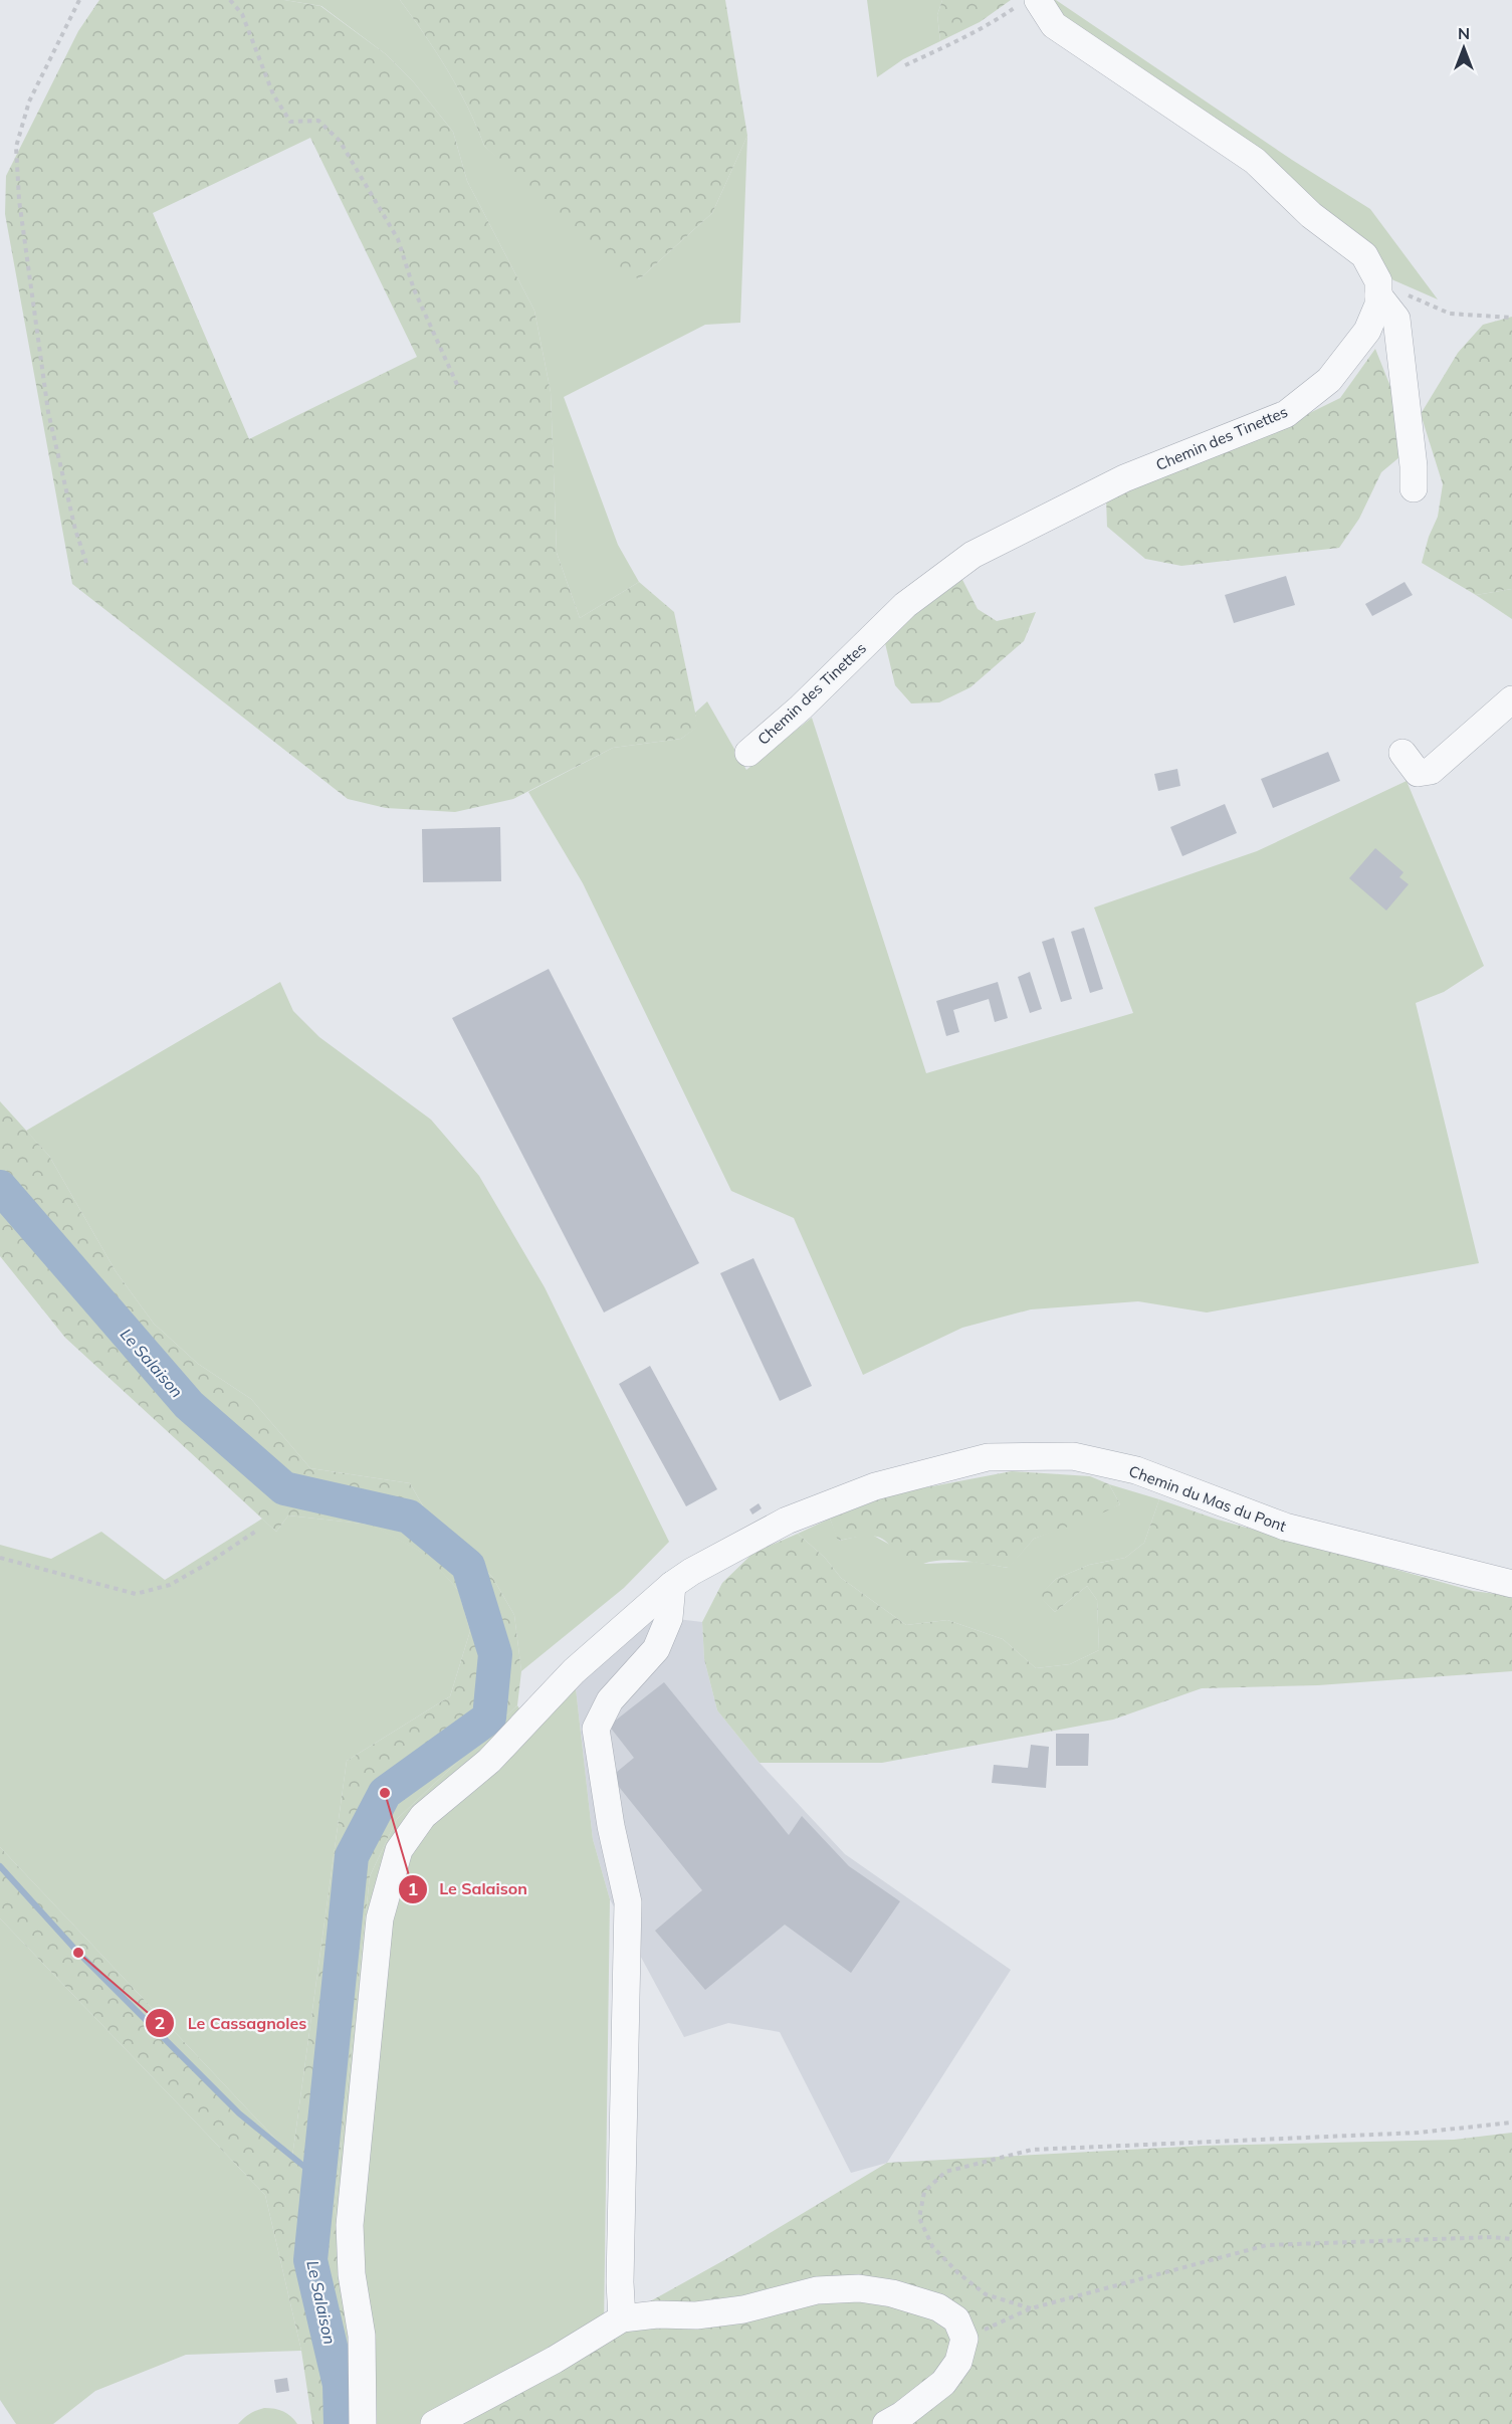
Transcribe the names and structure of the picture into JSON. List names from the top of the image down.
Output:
{
  "streets": {
    "street": ["Chemin des Tinettes", "Chemin du Mas du Pont"]
  },
  "water": ["Le Salaison"],
  "places": ["Le Salaison", "Le Cassagnoles"],
  "north": "top"
}
